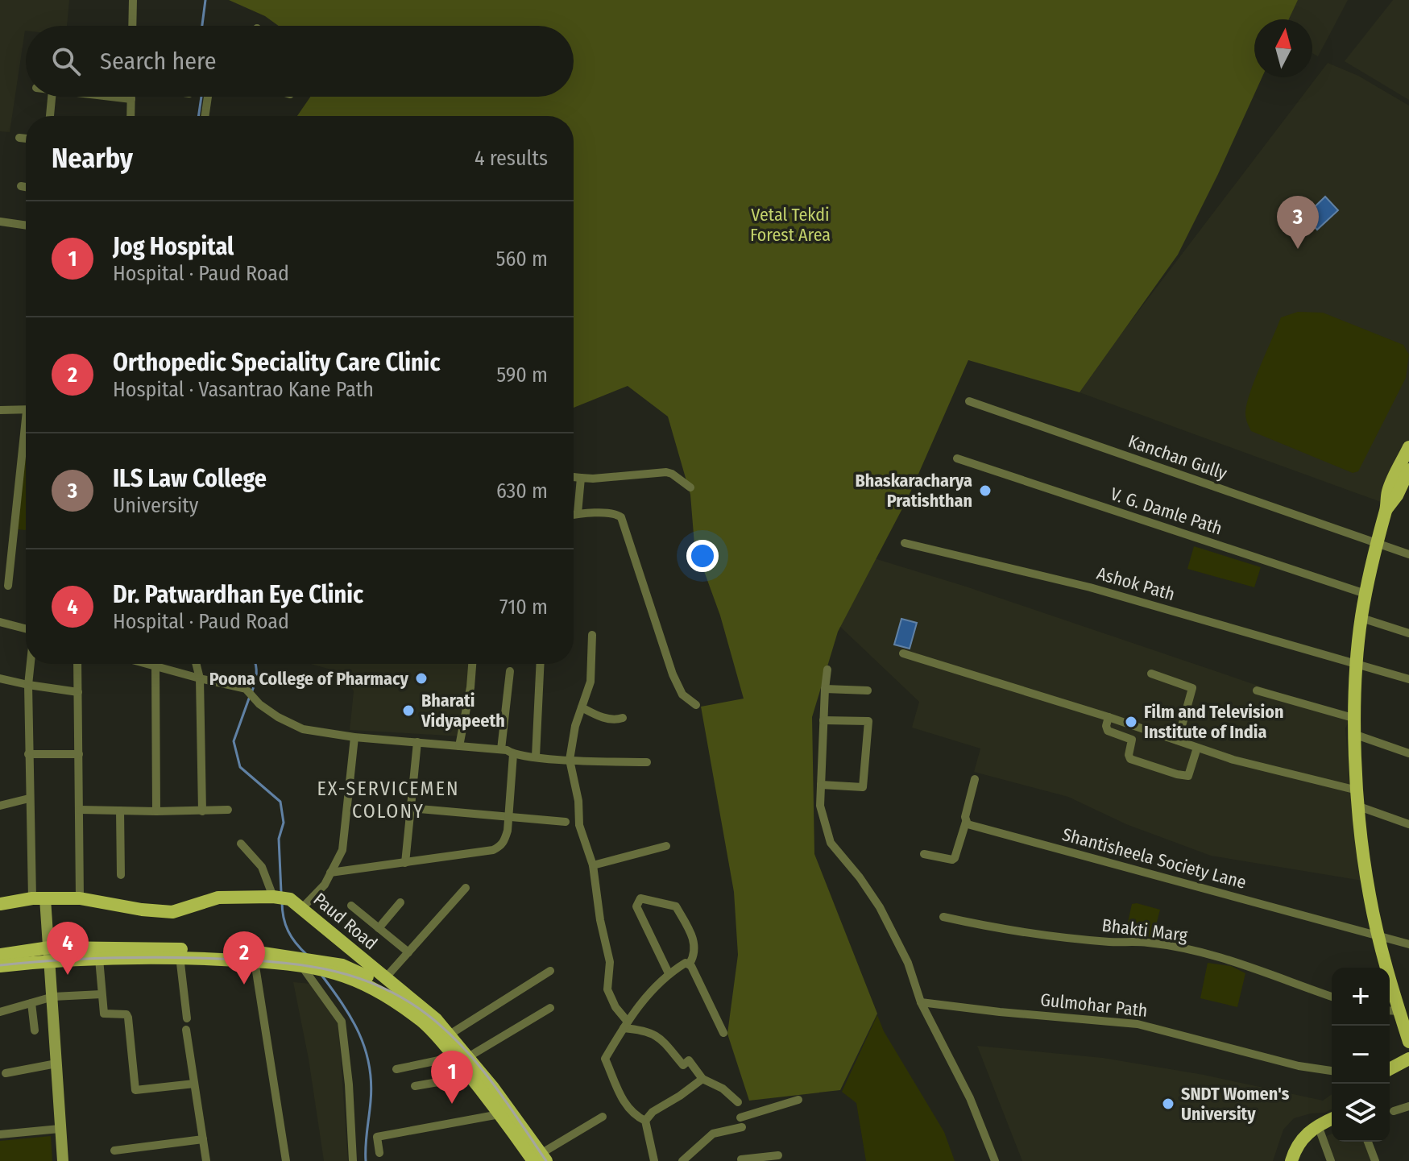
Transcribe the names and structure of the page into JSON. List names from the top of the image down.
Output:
{
  "streets": {
    "main road": ["Paud Road"],
    "street": [
      "Kanchan Gully",
      "V. G. Damle Path",
      "Ashok Path",
      "Shantisheela Society Lane",
      "Bhakti Marg",
      "Gulmohar Path"
    ]
  },
  "districts": ["EX-SERVICEMEN COLONY"],
  "parks": ["Vetal Tekdi Forest Area"],
  "places": [
    "Bhaskaracharya Pratishthan",
    "Poona College of Pharmacy",
    "Bharati Vidyapeeth",
    "Film and Television Institute of India",
    "SNDT Women's University"
  ],
  "north": "top",
  "page": {
    "search": "Search here",
    "heading": ["Nearby", "4 results"],
    "pins": [
      "3",
      "4",
      "2",
      "1"
    ],
    "list": [
      {
        "mark": "1",
        "name": "Jog Hospital",
        "note": "Hospital · Paud Road",
        "value": "560 m"
      },
      {
        "mark": "2",
        "name": "Orthopedic Speciality Care Clinic",
        "note": "Hospital · Vasantrao Kane Path",
        "value": "590 m"
      },
      {
        "mark": "3",
        "name": "ILS Law College",
        "note": "University",
        "value": "630 m"
      },
      {
        "mark": "4",
        "name": "Dr. Patwardhan Eye Clinic",
        "note": "Hospital · Paud Road",
        "value": "710 m"
      }
    ],
    "map_buttons": ["+", "−"]
  }
}
